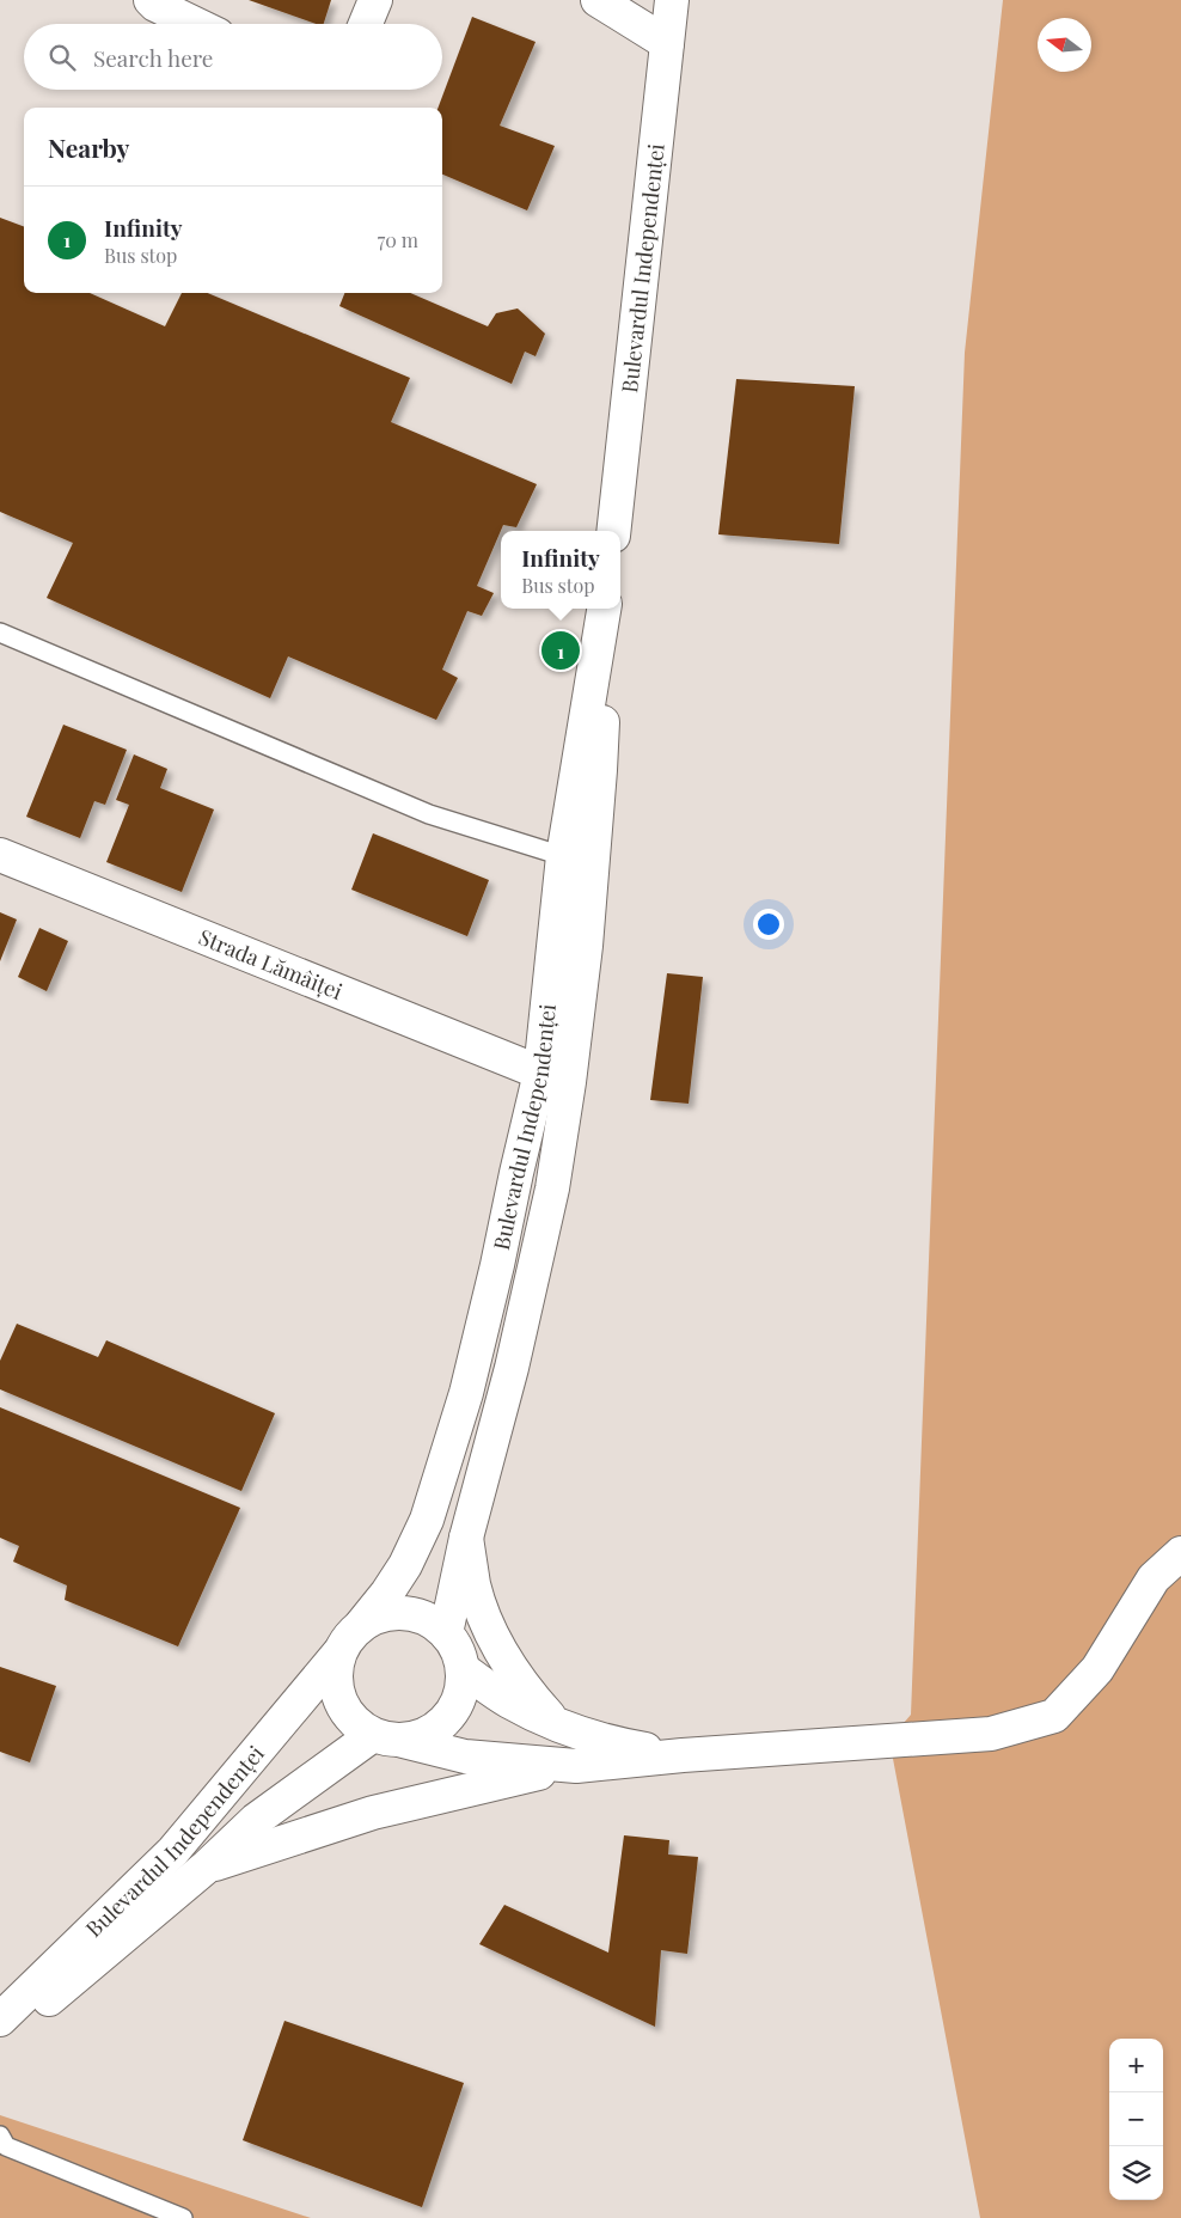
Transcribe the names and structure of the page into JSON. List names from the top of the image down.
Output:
{
  "streets": {
    "main road": ["Bulevardul Independenței", "Strada Lămâiței"]
  },
  "crossings": [
    ["Bulevardul Independenței", "Strada Lămâiței"]
  ],
  "north": "left",
  "page": {
    "search": "Search here",
    "heading": "Nearby",
    "list": [
      {
        "mark": "1",
        "name": "Infinity",
        "note": "Bus stop",
        "value": "70 m"
      }
    ],
    "popup": ["Infinity", "Bus stop"],
    "pins": "1",
    "map_buttons": ["+", "−"]
  }
}
